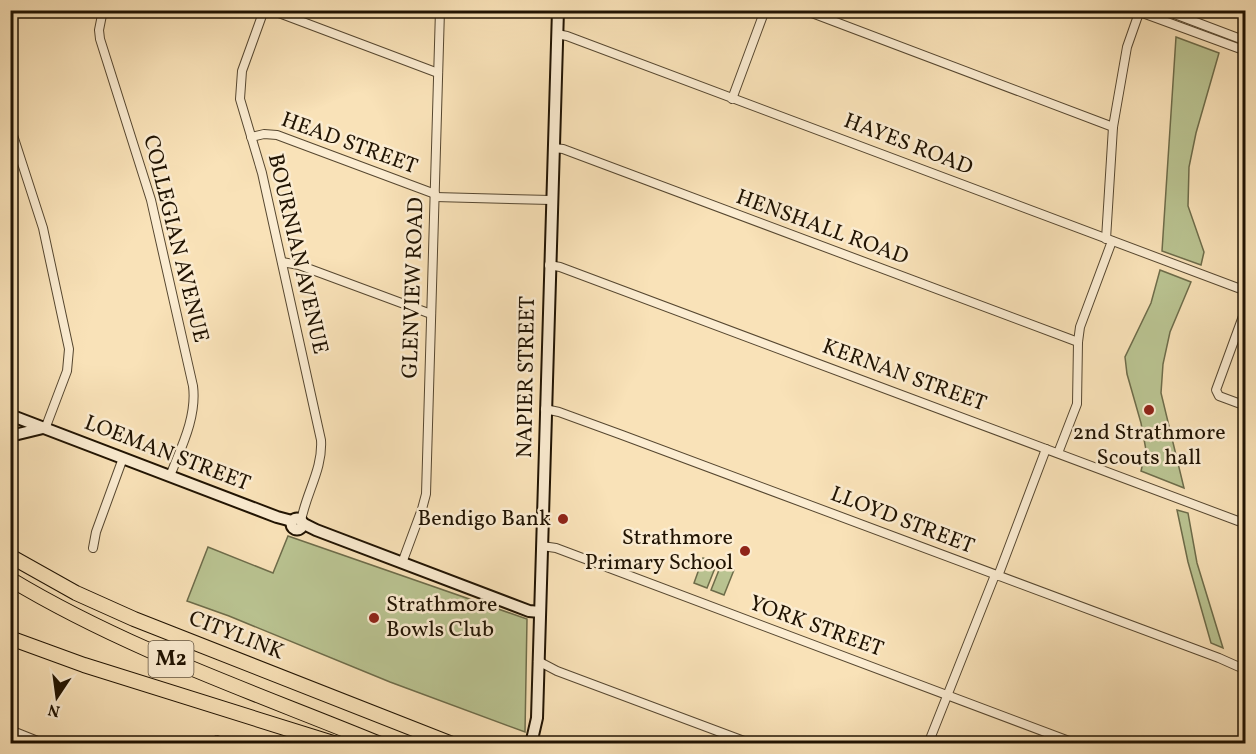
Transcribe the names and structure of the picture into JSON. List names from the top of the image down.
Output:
{
  "streets": {
    "highway": ["CITYLINK", "M2"],
    "street": [
      "HEAD STREET",
      "HAYES ROAD",
      "HENSHALL ROAD",
      "COLLEGIAN AVENUE",
      "BOURNIAN AVENUE",
      "GLENVIEW ROAD",
      "KERNAN STREET",
      "NAPIER STREET",
      "LOEMAN STREET",
      "LLOYD STREET",
      "YORK STREET"
    ]
  },
  "crossings": [
    ["HEAD STREET", "BOURNIAN AVENUE"],
    ["HEAD STREET", "GLENVIEW ROAD"],
    ["HEAD STREET", "NAPIER STREET"],
    ["HAYES ROAD", "NAPIER STREET"],
    ["HENSHALL ROAD", "NAPIER STREET"],
    ["COLLEGIAN AVENUE", "LOEMAN STREET"],
    ["BOURNIAN AVENUE", "LOEMAN STREET"],
    ["GLENVIEW ROAD", "LOEMAN STREET"],
    ["KERNAN STREET", "NAPIER STREET"],
    ["NAPIER STREET", "LOEMAN STREET"],
    ["NAPIER STREET", "LLOYD STREET"],
    ["NAPIER STREET", "YORK STREET"]
  ],
  "places": [
    "2nd Strathmore Scouts hall",
    "Bendigo Bank",
    "Strathmore Primary School",
    "Strathmore Bowls Club"
  ],
  "north": "bottom"
}
